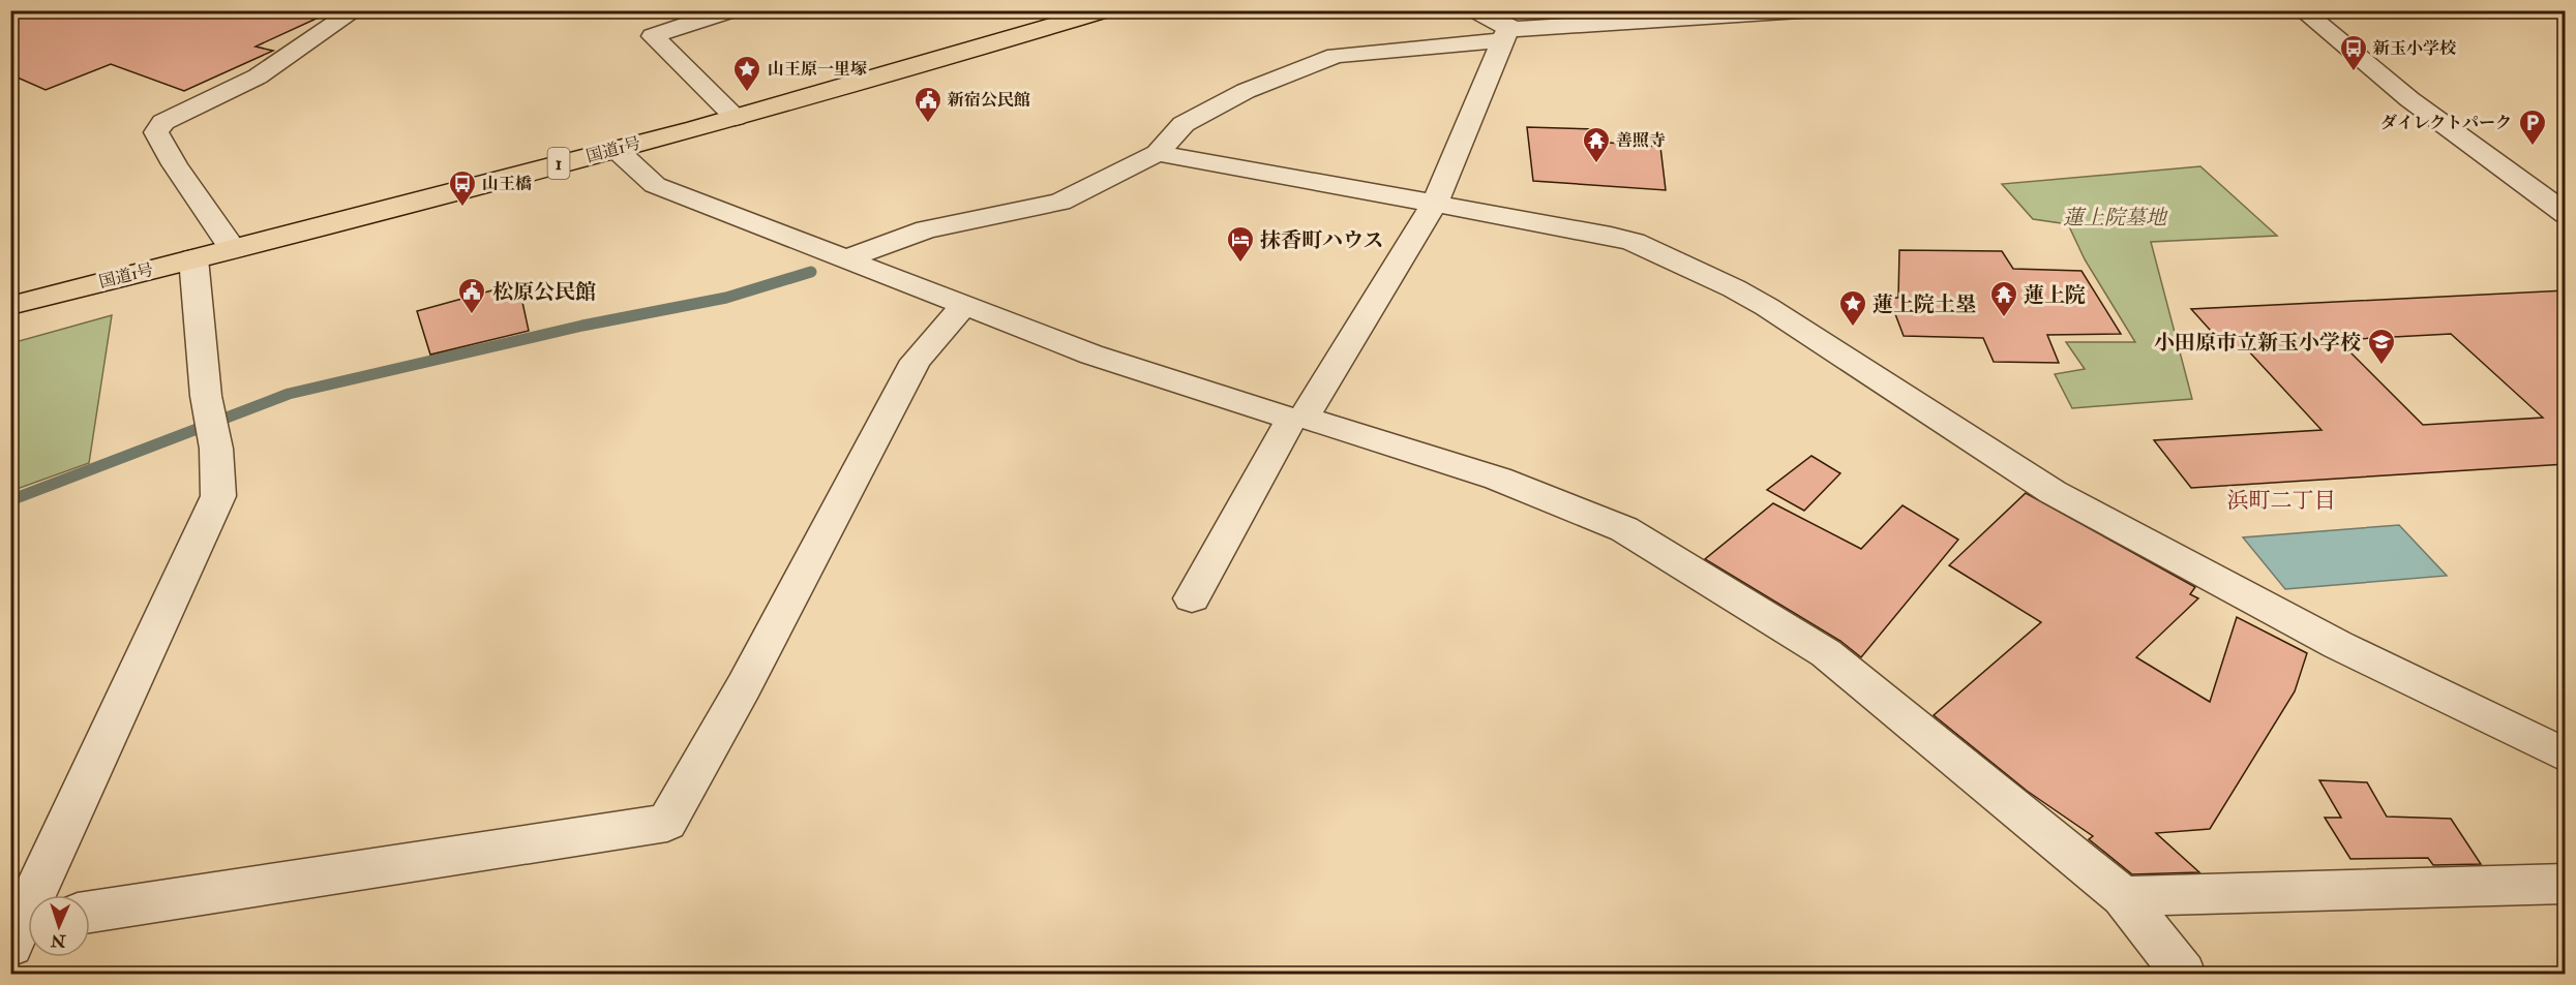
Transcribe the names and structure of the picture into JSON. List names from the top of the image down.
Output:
{
  "streets": {
    "highway": ["国道1号", "1"]
  },
  "districts": ["浜町二丁目"],
  "parks": ["蓮上院墓地"],
  "places": {
    "bus stop": ["新玉小学校", "山王橋"],
    "place": ["山王原一里塚", "蓮上院土塁"],
    "public building": ["新宿公民館", "松原公民館"],
    "parking": ["ダイレクトパーク"],
    "temple": ["善照寺", "蓮上院"],
    "hotel": ["抹香町ハウス"],
    "school or university": ["小田原市立新玉小学校"]
  },
  "north": "bottom"
}
